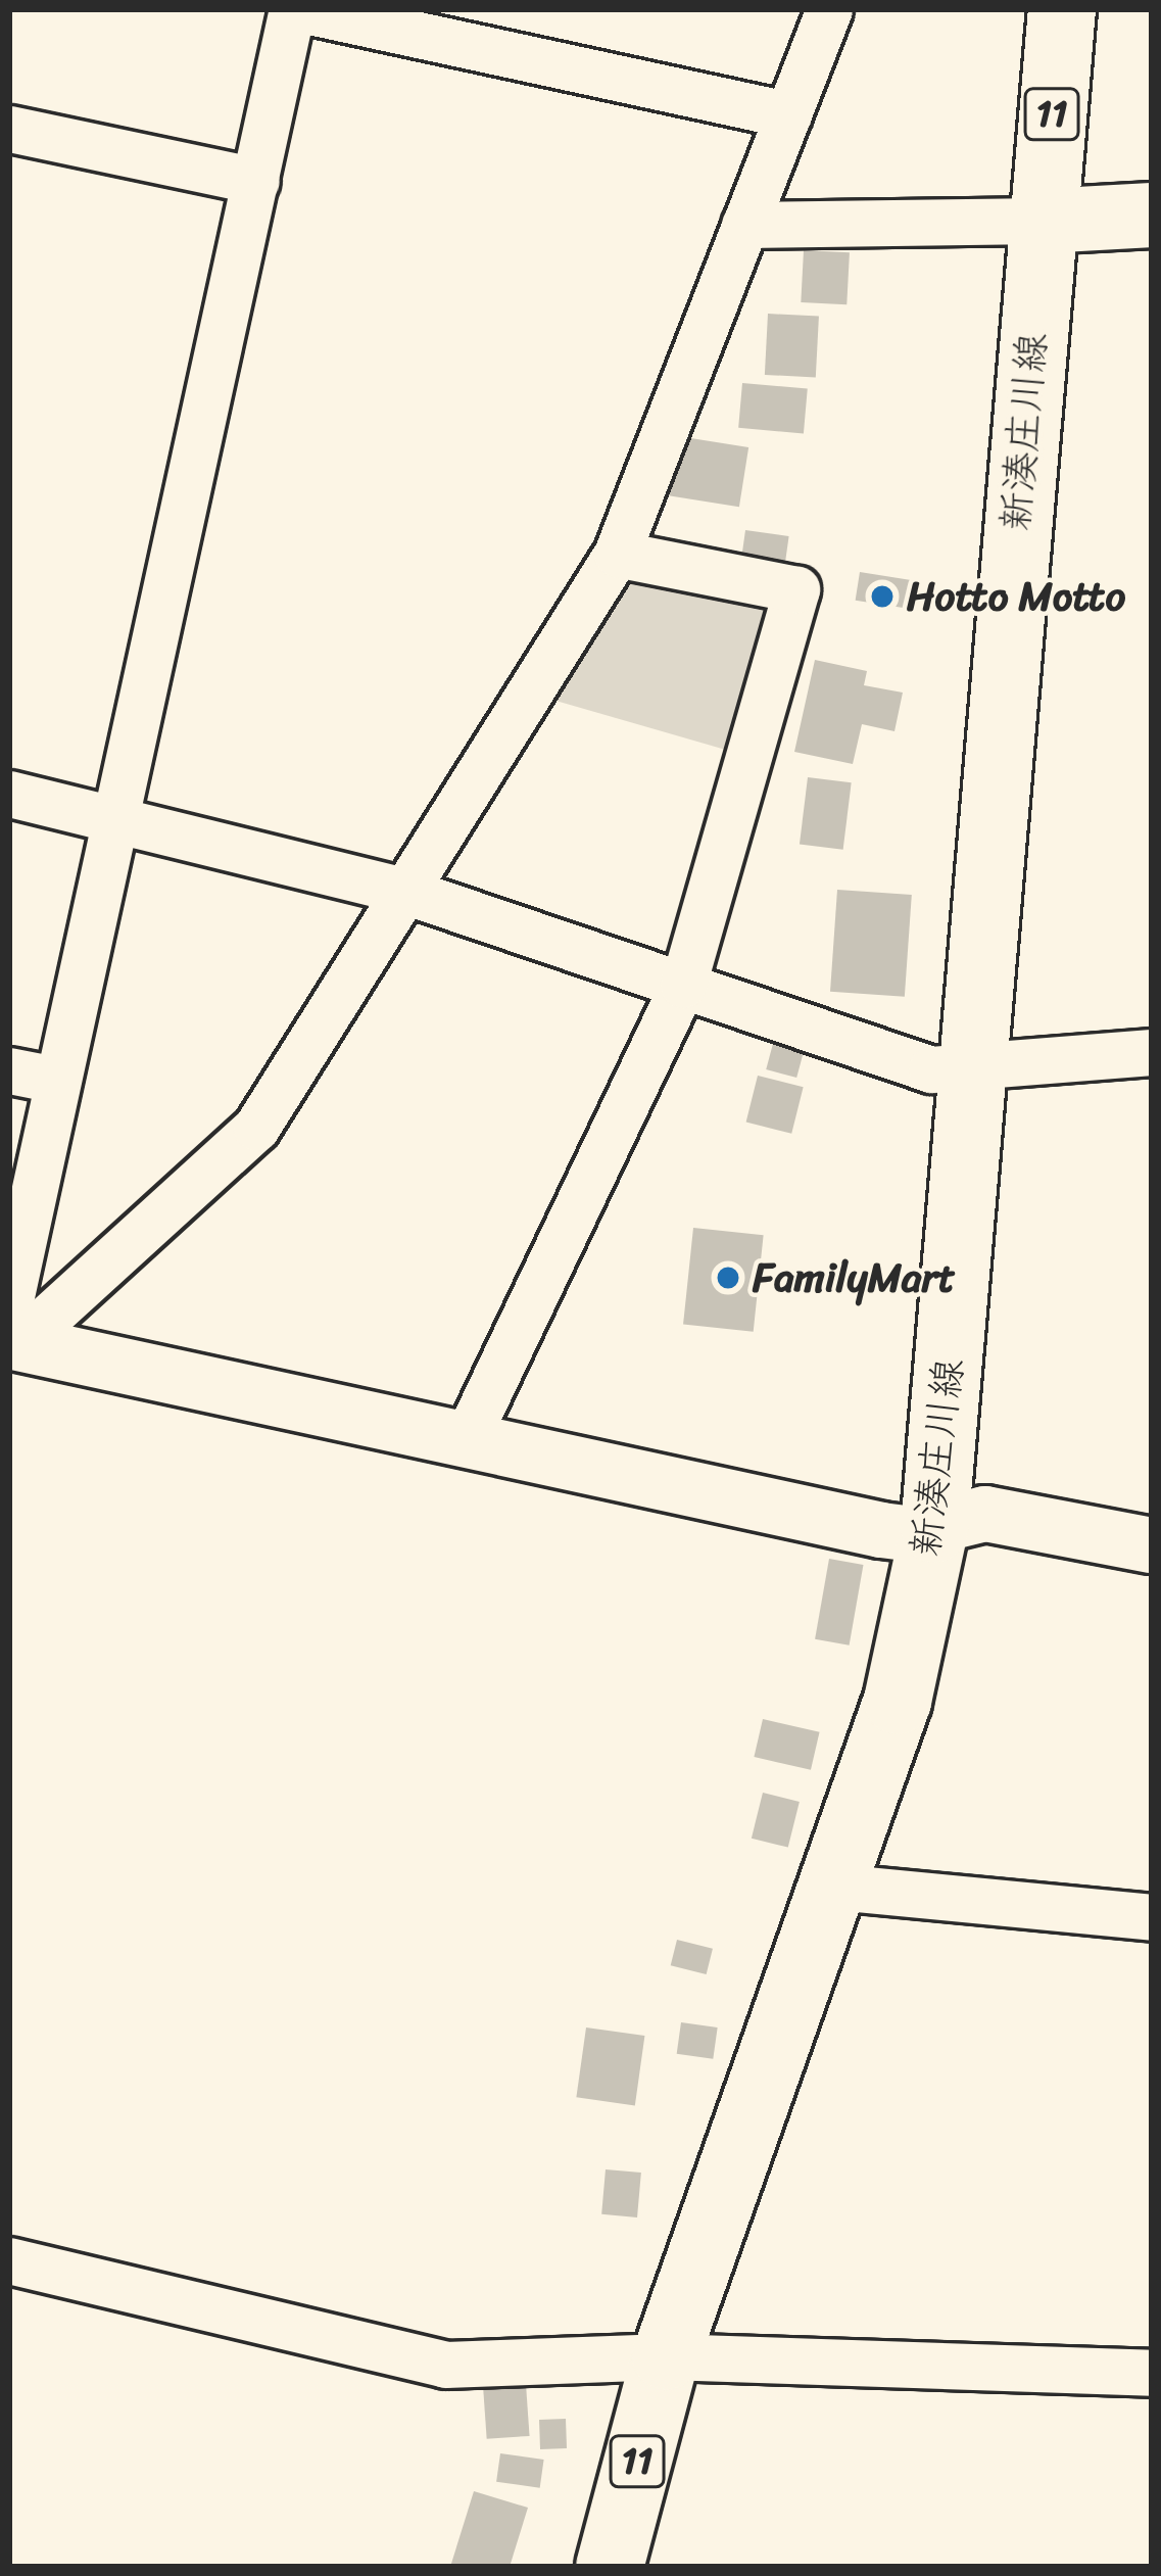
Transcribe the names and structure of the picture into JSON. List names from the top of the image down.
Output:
{
  "streets": {
    "main road": ["11", "新湊庄川線"]
  },
  "places": ["Hotto Motto", "FamilyMart"]
}
